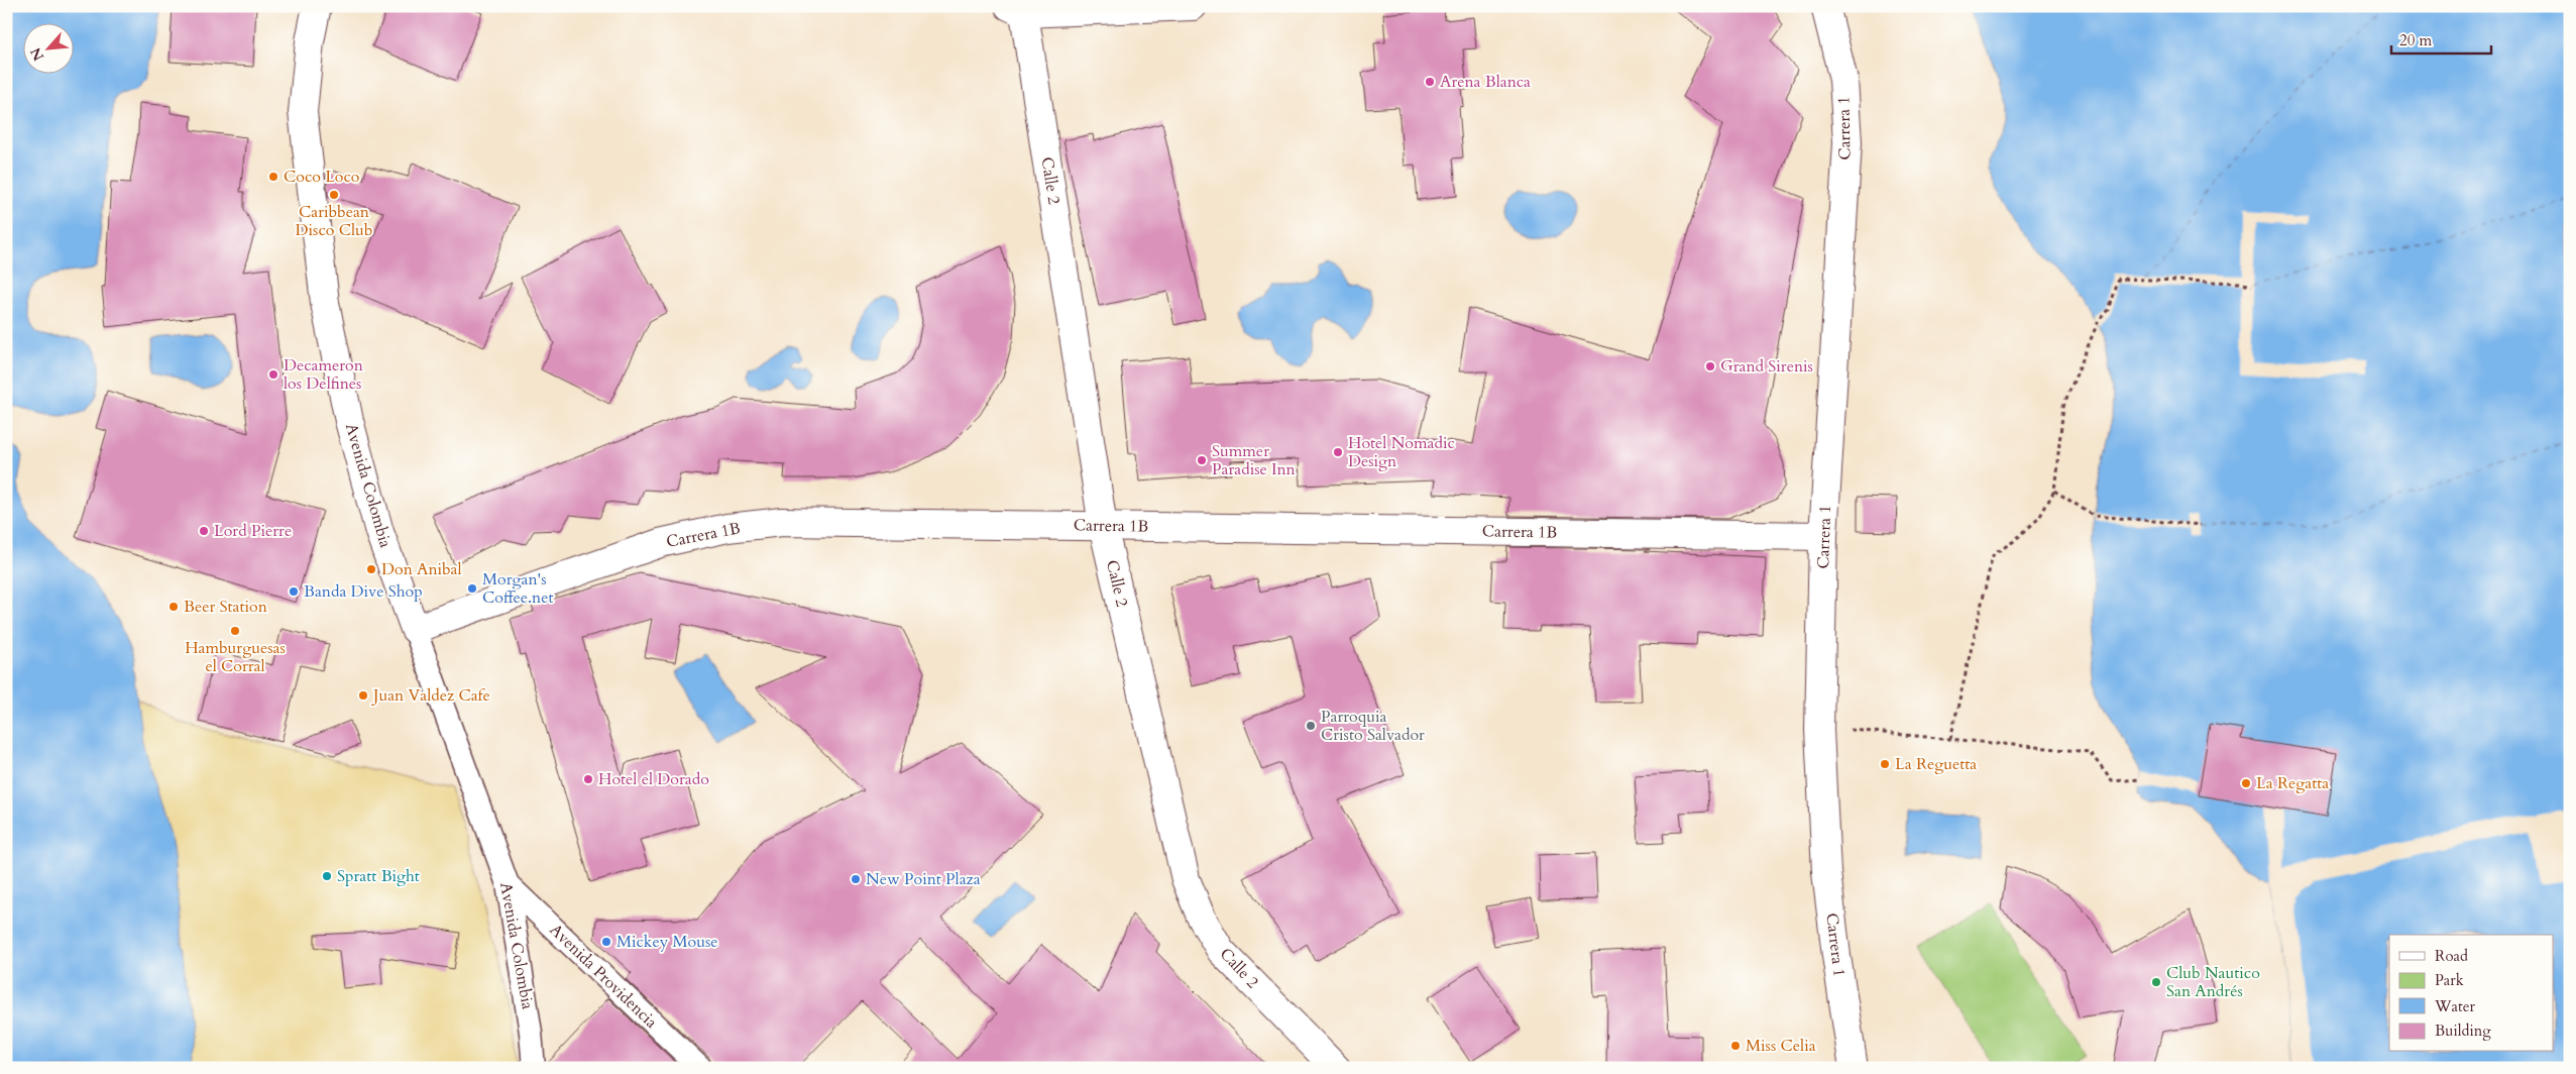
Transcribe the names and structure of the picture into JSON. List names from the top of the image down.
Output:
{
  "streets": {
    "street": [
      "Carrera 1",
      "Calle 2",
      "Avenida Colombia",
      "Carrera 1B",
      "Avenida Providencia"
    ]
  },
  "crossings": [
    ["Carrera 1", "Carrera 1B"],
    ["Calle 2", "Carrera 1B"],
    ["Avenida Colombia", "Carrera 1B"],
    ["Avenida Colombia", "Avenida Providencia"]
  ],
  "places": [
    "Arena Blanca",
    "Coco Loco",
    "Caribbean Disco Club",
    "Grand Sirenis",
    "Decameron los Delfines",
    "Hotel Nomadic Design",
    "Summer Paradise Inn",
    "Lord Pierre",
    "Don Anibal",
    "Morgan's Coffee.net",
    "Banda Dive Shop",
    "Beer Station",
    "Hamburguesas el Corral",
    "Juan Valdez Cafe",
    "Parroquia Cristo Salvador",
    "La Reguetta",
    "Hotel el Dorado",
    "La Regatta",
    "Spratt Bight",
    "New Point Plaza",
    "Mickey Mouse",
    "Club Nautico San Andrés",
    "Miss Celia"
  ],
  "legend": [
    "Road",
    "Park",
    "Water",
    "Building"
  ],
  "scale_bar": "20 m",
  "north": "bottom left"
}
